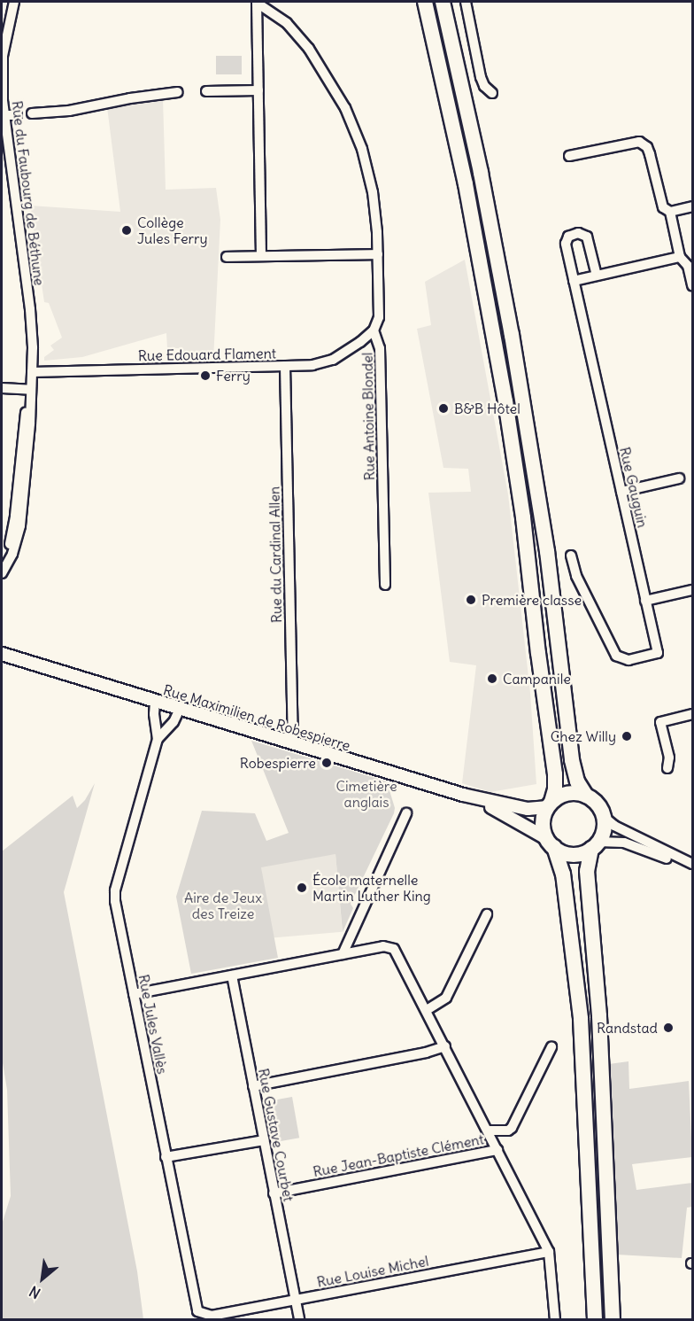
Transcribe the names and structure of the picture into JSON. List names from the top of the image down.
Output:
{
  "streets": {
    "main road": ["Rue Maximilien de Robespierre"],
    "street": [
      "Rue du Faubourg de Béthune",
      "Rue Edouard Flament",
      "Rue Antoine Blondel",
      "Rue Gauguin",
      "Rue du Cardinal Allen",
      "Rue Jules Vallès",
      "Rue Gustave Courbet",
      "Rue Jean-Baptiste Clément",
      "Rue Louise Michel"
    ]
  },
  "crossings": [
    ["Rue du Faubourg de Béthune", "Rue Edouard Flament"],
    ["Rue Edouard Flament", "Rue Antoine Blondel"],
    ["Rue Edouard Flament", "Rue du Cardinal Allen"],
    ["Rue du Cardinal Allen", "Rue Maximilien de Robespierre"],
    ["Rue Maximilien de Robespierre", "Rue Jules Vallès"],
    ["Rue Jules Vallès", "Rue Louise Michel"],
    ["Rue Gustave Courbet", "Rue Jean-Baptiste Clément"],
    ["Rue Gustave Courbet", "Rue Louise Michel"]
  ],
  "parks": ["Cimetière anglais", "Aire de Jeux des Treize"],
  "places": [
    "Collège Jules Ferry",
    "Ferry",
    "B&B Hôtel",
    "Première classe",
    "Campanile",
    "Chez Willy",
    "Robespierre",
    "École maternelle Martin Luther King",
    "Randstad"
  ],
  "north": "bottom left"
}
